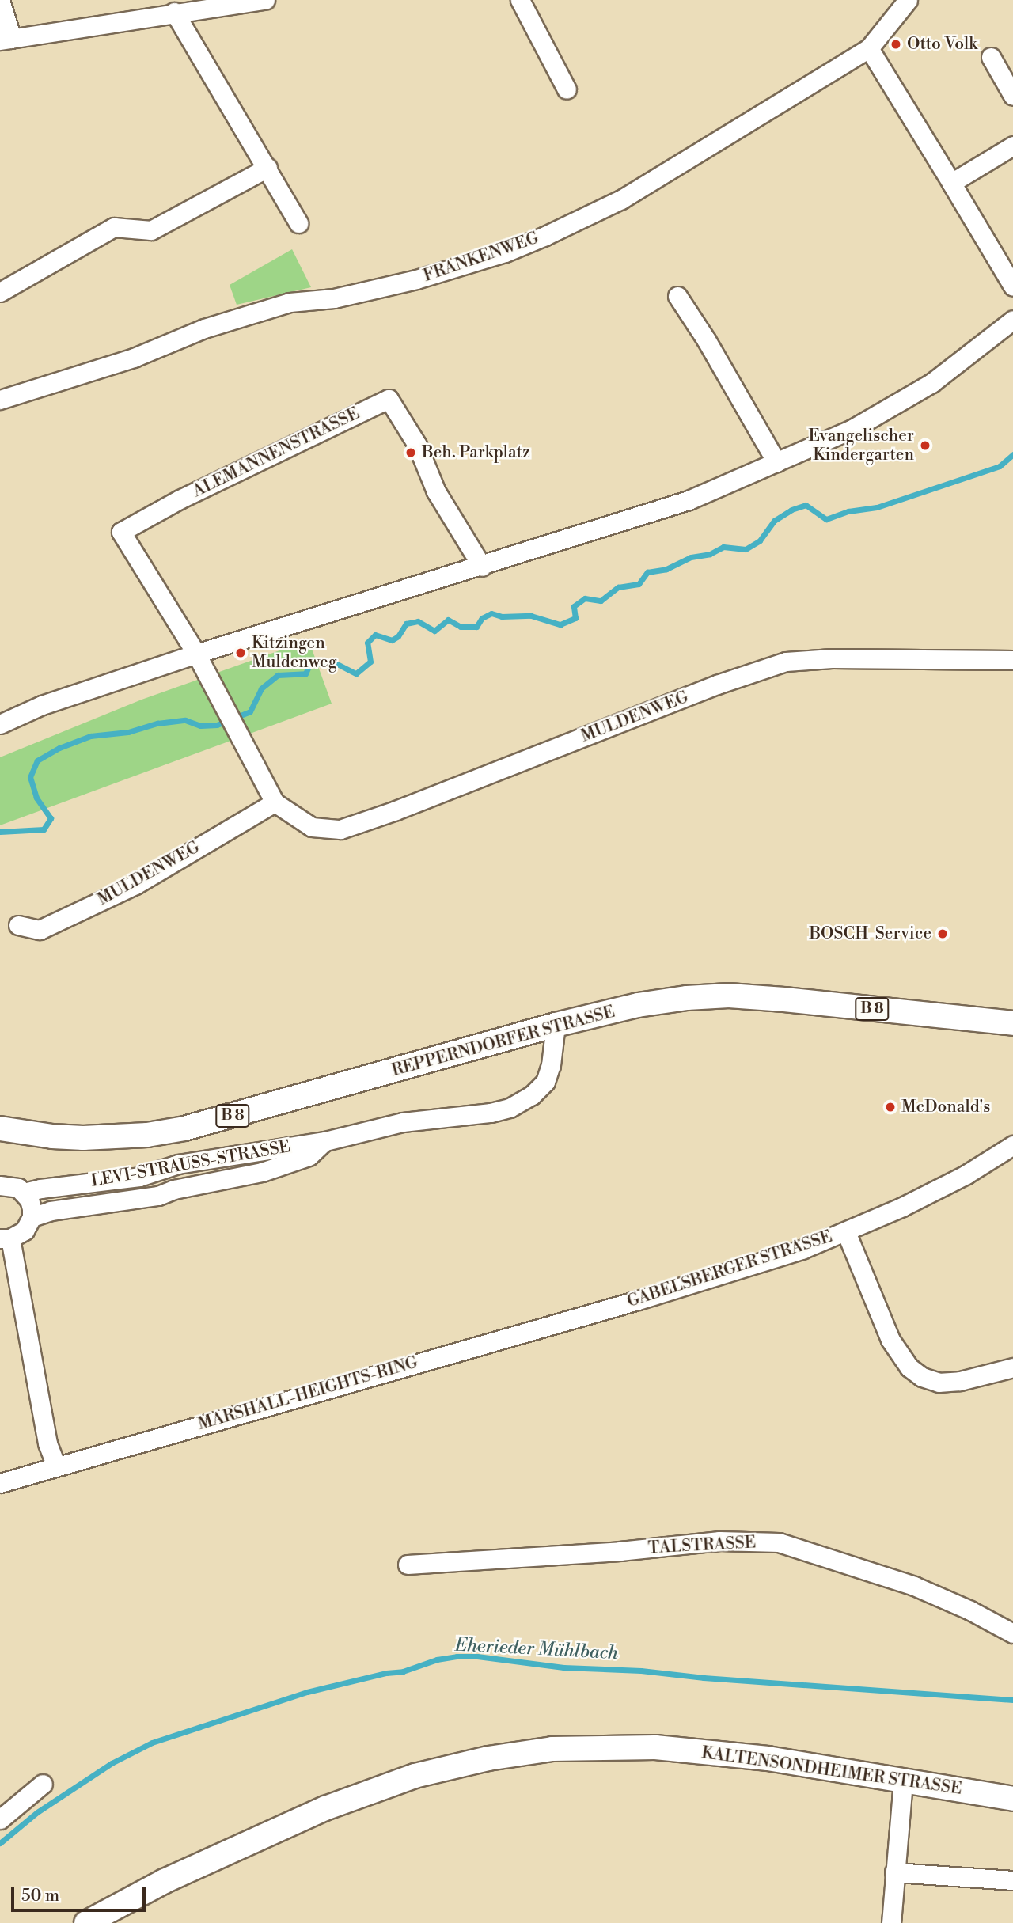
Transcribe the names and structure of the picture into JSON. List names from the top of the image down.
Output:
{
  "streets": {
    "main road": ["B 8", "REPPERNDORFER STRASSE", "KALTENSONDHEIMER STRASSE"],
    "street": [
      "FRANKENWEG",
      "ALEMANNENSTRASSE",
      "MULDENWEG",
      "LEVI-STRAUSS-STRASSE",
      "GABELSBERGER STRASSE",
      "MARSHALL-HEIGHTS-RING",
      "TALSTRASSE"
    ]
  },
  "crossings": [
    ["ALEMANNENSTRASSE", "MULDENWEG"],
    ["REPPERNDORFER STRASSE", "LEVI-STRAUSS-STRASSE"],
    ["GABELSBERGER STRASSE", "MARSHALL-HEIGHTS-RING"]
  ],
  "water": ["Eherieder Mühlbach"],
  "places": [
    "Otto Volk",
    "Evangelischer Kindergarten",
    "Beh. Parkplatz",
    "Kitzingen Muldenweg",
    "BOSCH-Service",
    "McDonald's"
  ],
  "scale_bar": "50 m"
}
